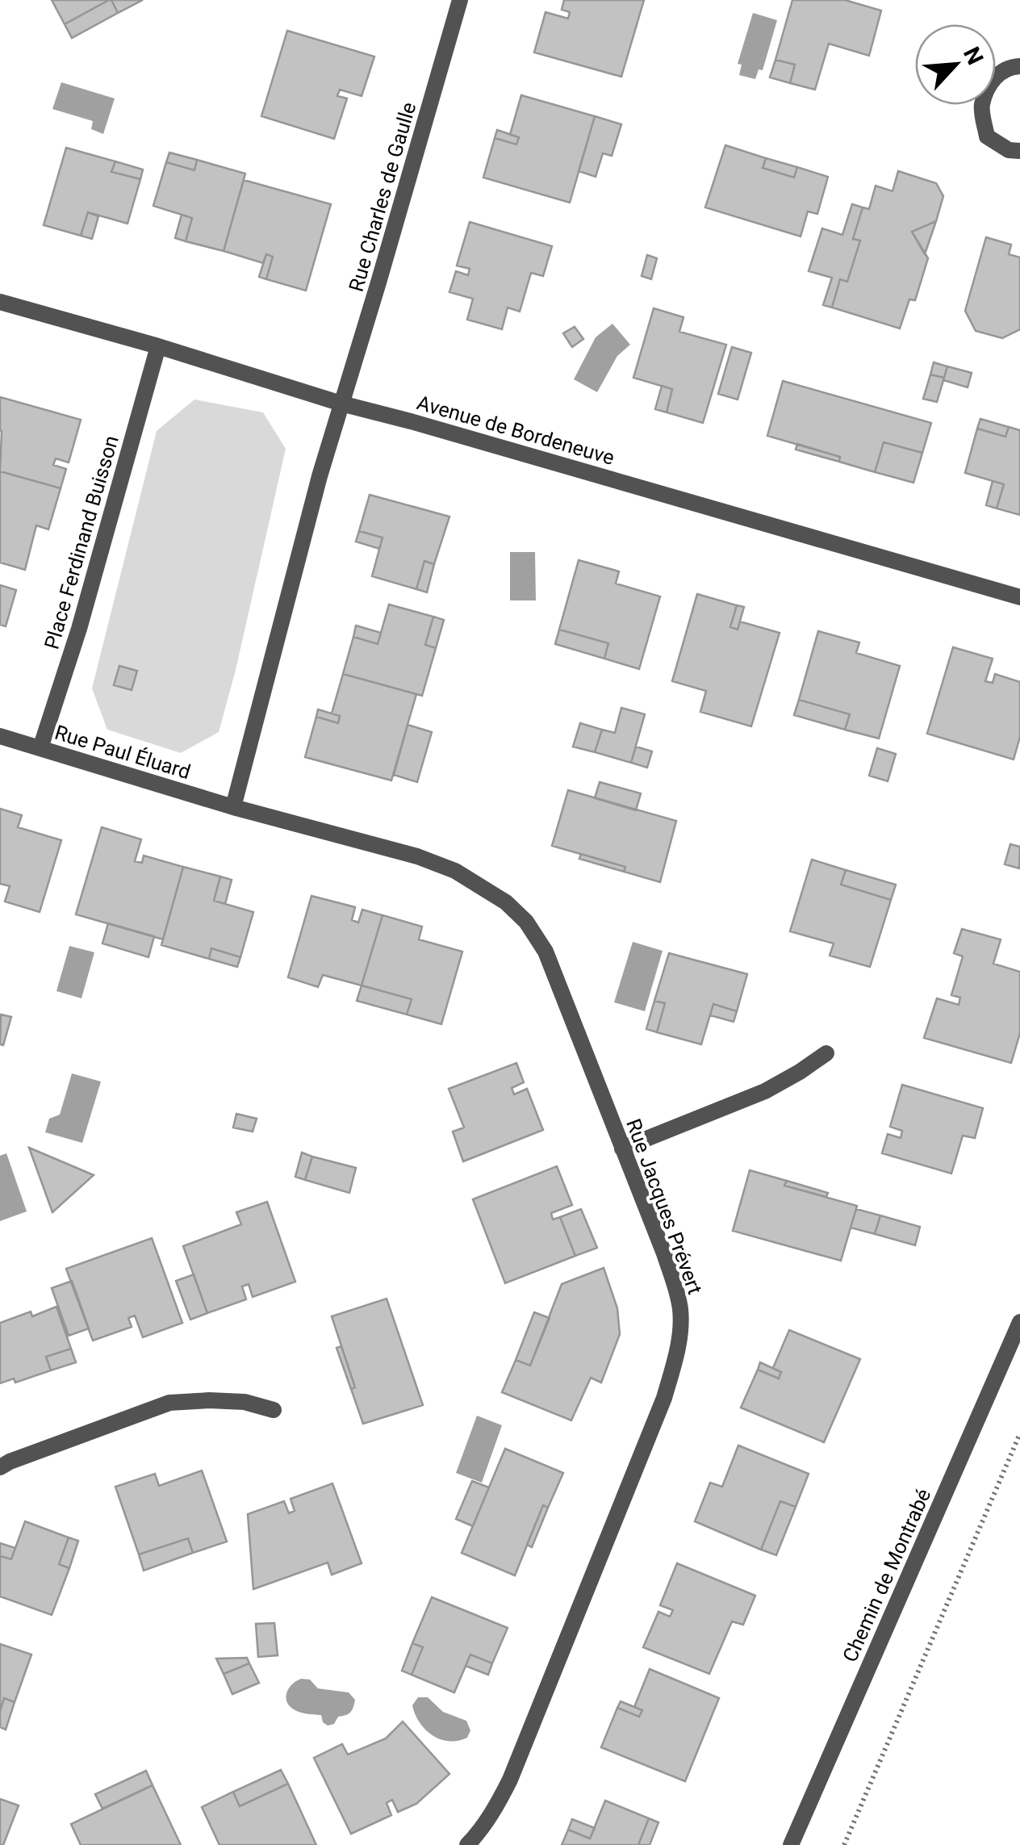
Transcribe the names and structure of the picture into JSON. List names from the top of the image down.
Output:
{
  "streets": {
    "street": [
      "Rue Charles de Gaulle",
      "Avenue de Bordeneuve",
      "Place Ferdinand Buisson",
      "Rue Paul Éluard",
      "Rue Jacques Prévert",
      "Chemin de Montrabé"
    ]
  },
  "crossings": [
    ["Rue Charles de Gaulle", "Avenue de Bordeneuve"],
    ["Avenue de Bordeneuve", "Place Ferdinand Buisson"],
    ["Place Ferdinand Buisson", "Rue Paul Éluard"],
    ["Rue Paul Éluard", "Rue Jacques Prévert"]
  ],
  "north": "top right"
}
